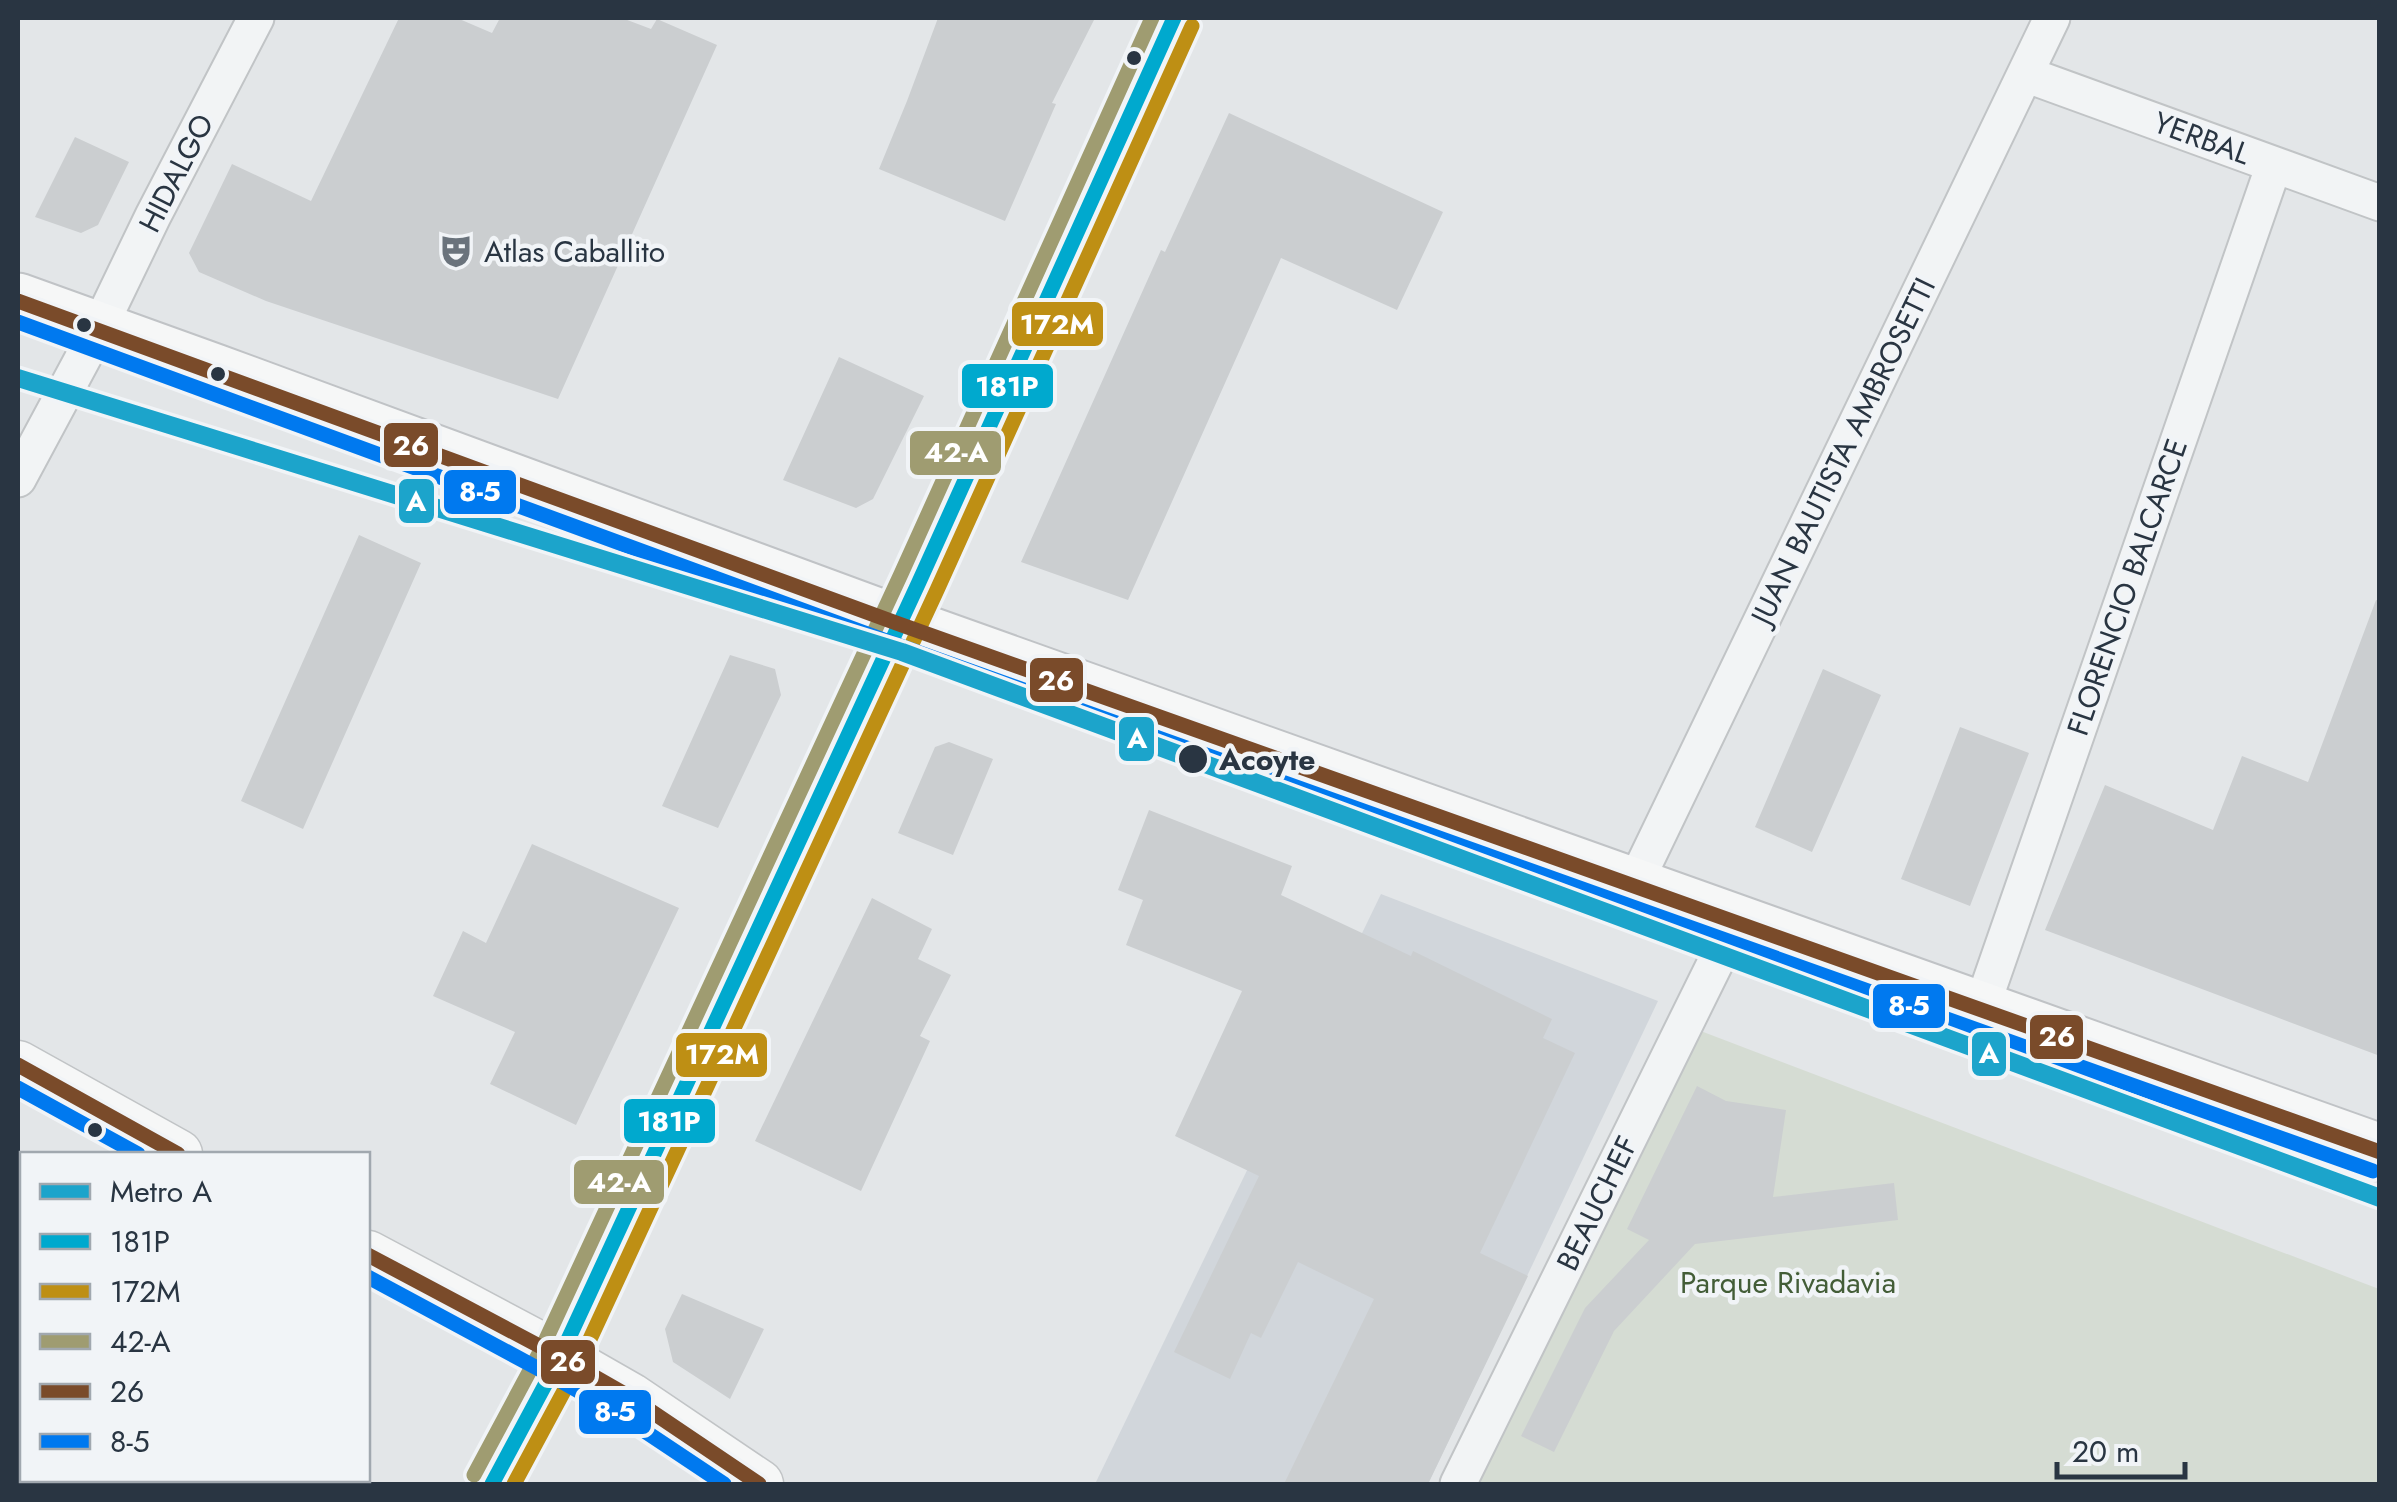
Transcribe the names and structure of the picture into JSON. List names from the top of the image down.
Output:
{
  "streets": {
    "street": [
      "YERBAL",
      "HIDALGO",
      "JUAN BAUTISTA AMBROSETTI",
      "FLORENCIO BALCARCE",
      "BEAUCHEF"
    ]
  },
  "crossings": [
    ["YERBAL", "JUAN BAUTISTA AMBROSETTI"],
    ["YERBAL", "FLORENCIO BALCARCE"]
  ],
  "parks": ["Parque Rivadavia"],
  "places": {
    "theatre": ["Atlas Caballito"],
    "other": ["Acoyte"]
  },
  "lines": [
    "transit line 181P",
    "transit line 42-A",
    "transit line 172M",
    "transit line 26",
    "transit line 8-5",
    "metro line A"
  ],
  "legend": [
    "Metro A",
    "181P",
    "172M",
    "42-A",
    "26",
    "8-5"
  ],
  "scale_bar": "20 m"
}
